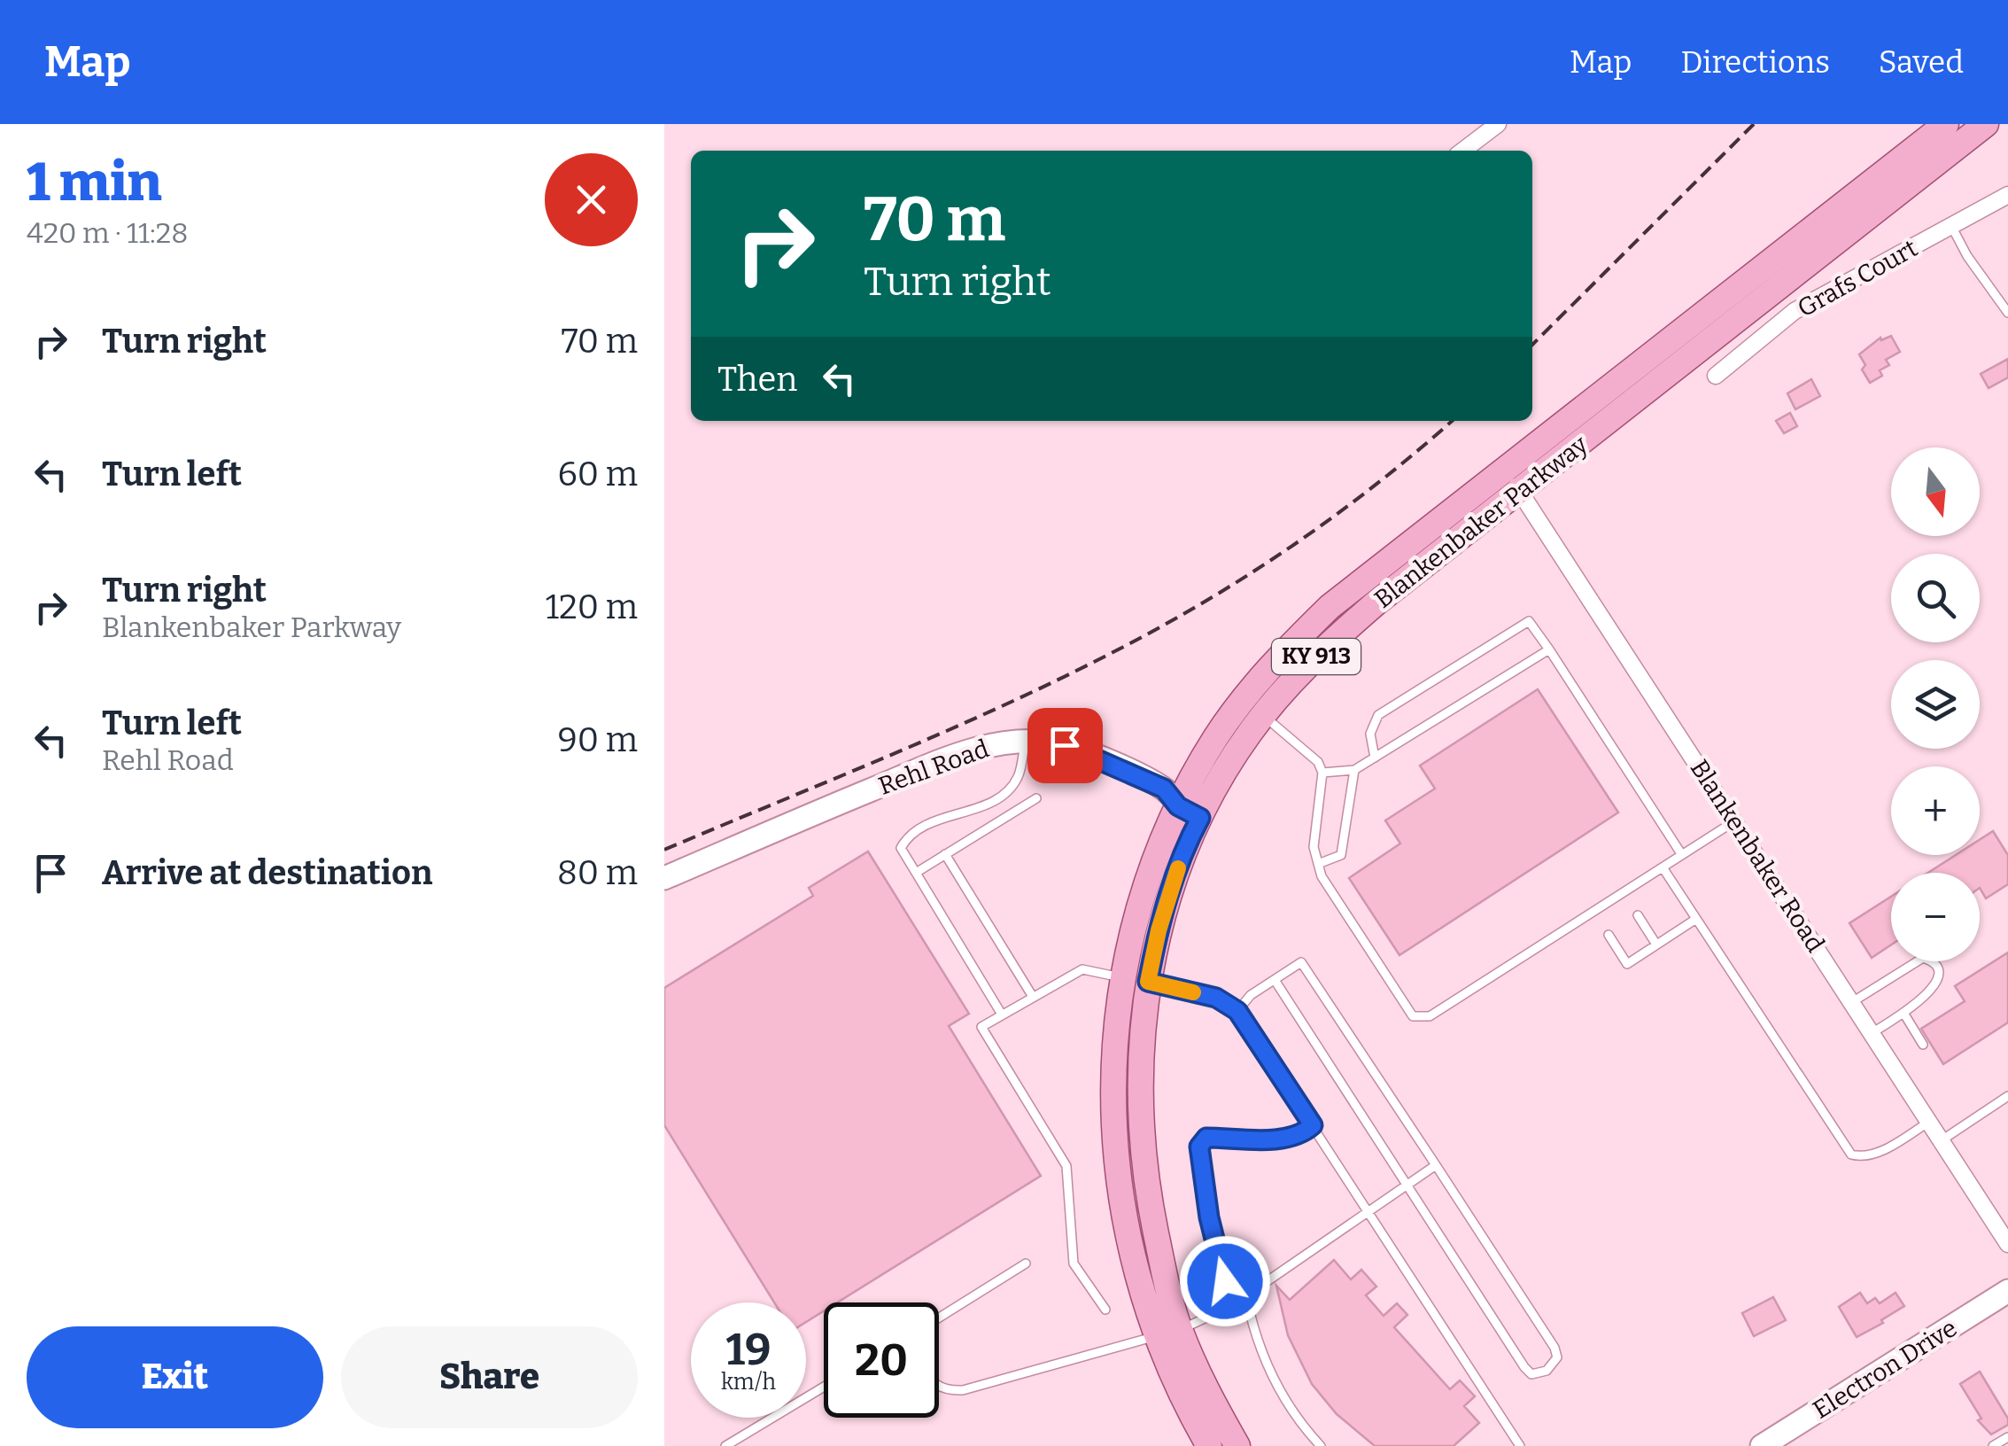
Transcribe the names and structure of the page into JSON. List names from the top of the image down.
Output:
{
  "streets": {
    "main road": ["Blankenbaker Parkway", "KY 913"],
    "street": [
      "Grafs Court",
      "Rehl Road",
      "Blankenbaker Road",
      "Electron Drive"
    ]
  },
  "crossings": [
    ["Blankenbaker Parkway", "Rehl Road"],
    ["Blankenbaker Parkway", "Blankenbaker Road"]
  ],
  "north": "bottom",
  "page": {
    "header": "Map",
    "nav": ["Map", "Directions", "Saved"],
    "heading": ["1 min", "420 m · 11:28"],
    "turn": ["70 m", "Turn right"],
    "list": [
      {
        "name": "Turn right",
        "value": "70 m"
      },
      {
        "name": "Turn left",
        "value": "60 m"
      },
      {
        "name": "Turn right",
        "note": "Blankenbaker Parkway",
        "value": "120 m"
      },
      {
        "name": "Turn left",
        "note": "Rehl Road",
        "value": "90 m"
      },
      {
        "name": "Arrive at destination",
        "value": "80 m"
      }
    ],
    "then": "Then",
    "map_buttons": ["+", "−"],
    "speed": "19 km/h",
    "limit": "20",
    "buttons": ["Exit", "Share"]
  }
}
